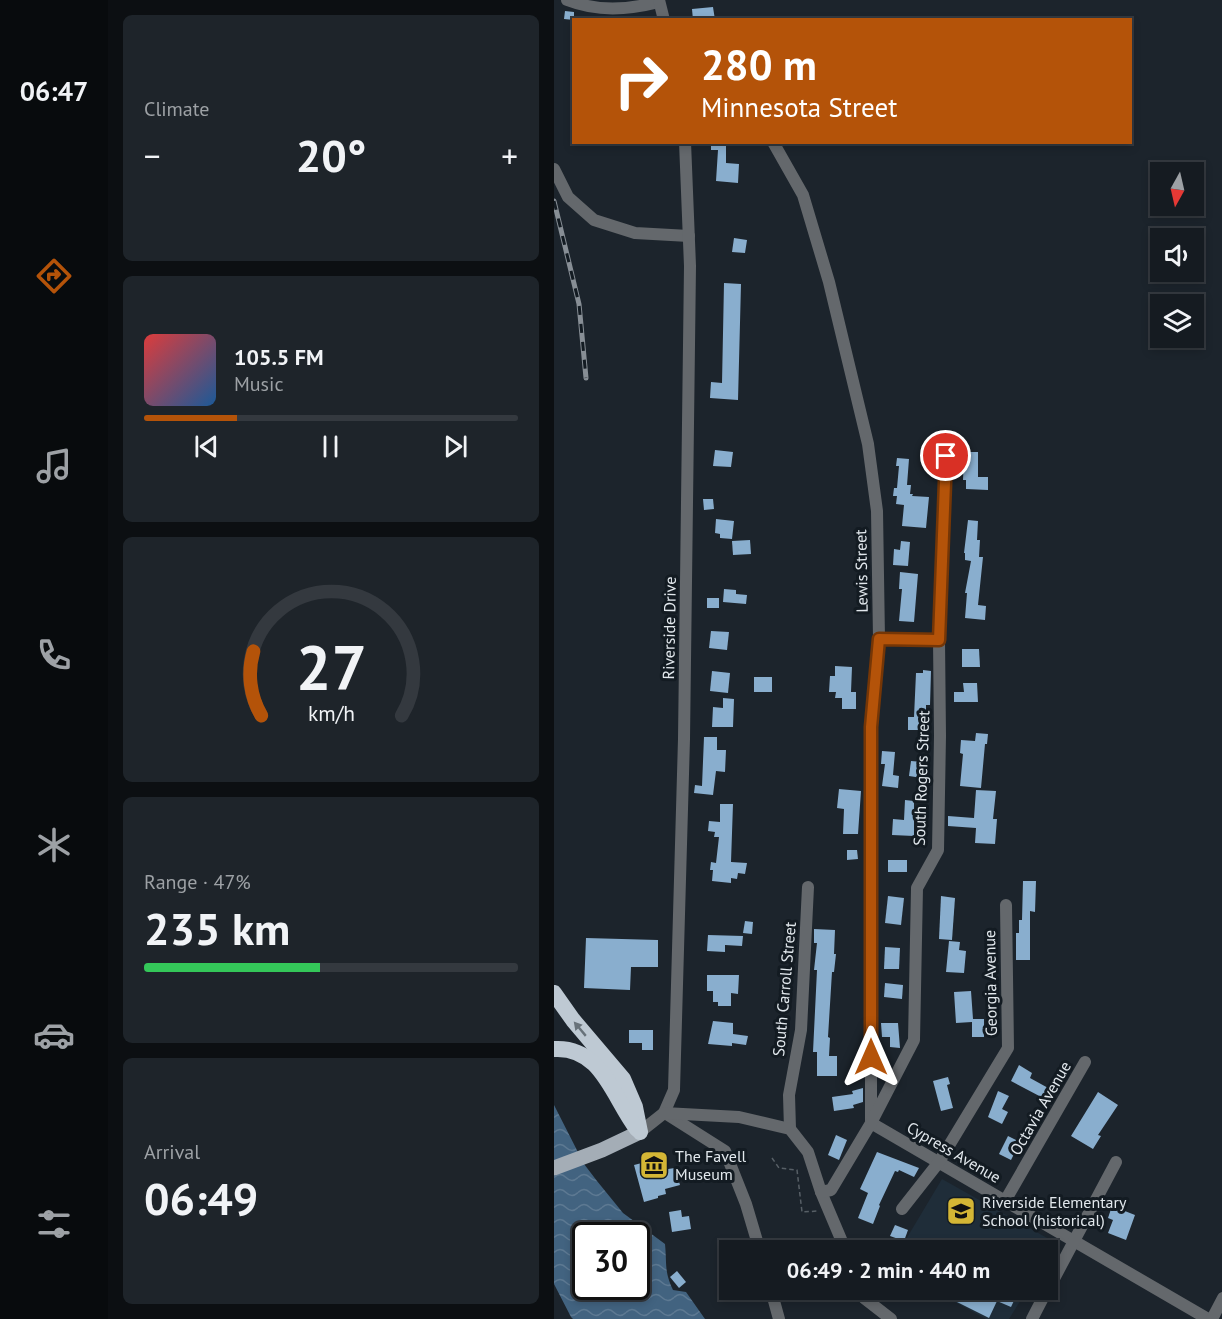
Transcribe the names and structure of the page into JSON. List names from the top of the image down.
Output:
{
  "streets": {
    "street": [
      "Lewis Street",
      "Riverside Drive",
      "South Rogers Street",
      "Georgia Avenue",
      "South Carroll Street",
      "Octavia Avenue",
      "Cypress Avenue"
    ]
  },
  "crossings": [
    ["Lewis Street", "South Rogers Street"],
    ["Lewis Street", "Cypress Avenue"],
    ["South Rogers Street", "Cypress Avenue"],
    ["Georgia Avenue", "Cypress Avenue"],
    ["Octavia Avenue", "Cypress Avenue"]
  ],
  "places": {
    "museum": ["The Favell Museum"],
    "school or university": ["Riverside Elementary School (historical)"]
  },
  "north": "bottom",
  "page": {
    "tabs": "06:47",
    "tile": [
      "Climate",
      ["Range · 47%", "235 km"],
      ["Arrival", "06:49"]
    ],
    "turn": ["280 m", "Minnesota Street"],
    "heat": ["−", "20°", "+"],
    "song": ["105.5 FM", "Music"],
    "limit": "30",
    "trip": "06:49 · 2 min · 440 m",
    "gauge": ["27", "km/h"]
  }
}
